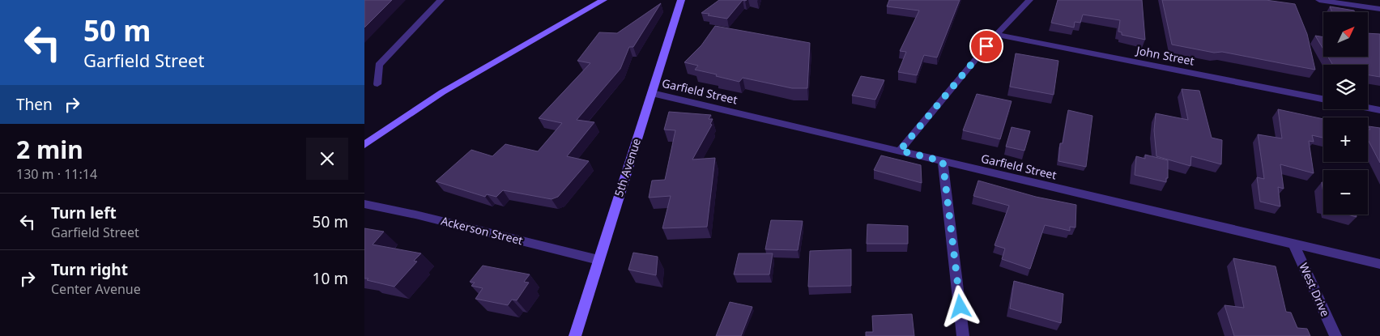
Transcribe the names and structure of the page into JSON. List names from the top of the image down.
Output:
{
  "streets": {
    "main road": ["5th Avenue"],
    "street": [
      "John Street",
      "Garfield Street",
      "Ackerson Street",
      "West Drive"
    ]
  },
  "crossings": [
    ["Garfield Street", "5th Avenue"],
    ["Garfield Street", "West Drive"],
    ["5th Avenue", "Ackerson Street"]
  ],
  "north": "top right",
  "page": {
    "turn": ["50 m", "Garfield Street"],
    "map_buttons": ["+", "−"],
    "then": "Then",
    "heading": ["2 min", "130 m · 11:14"],
    "list": [
      {
        "name": "Turn left",
        "note": "Garfield Street",
        "value": "50 m"
      },
      {
        "name": "Turn right",
        "note": "Center Avenue",
        "value": "10 m"
      }
    ]
  }
}
